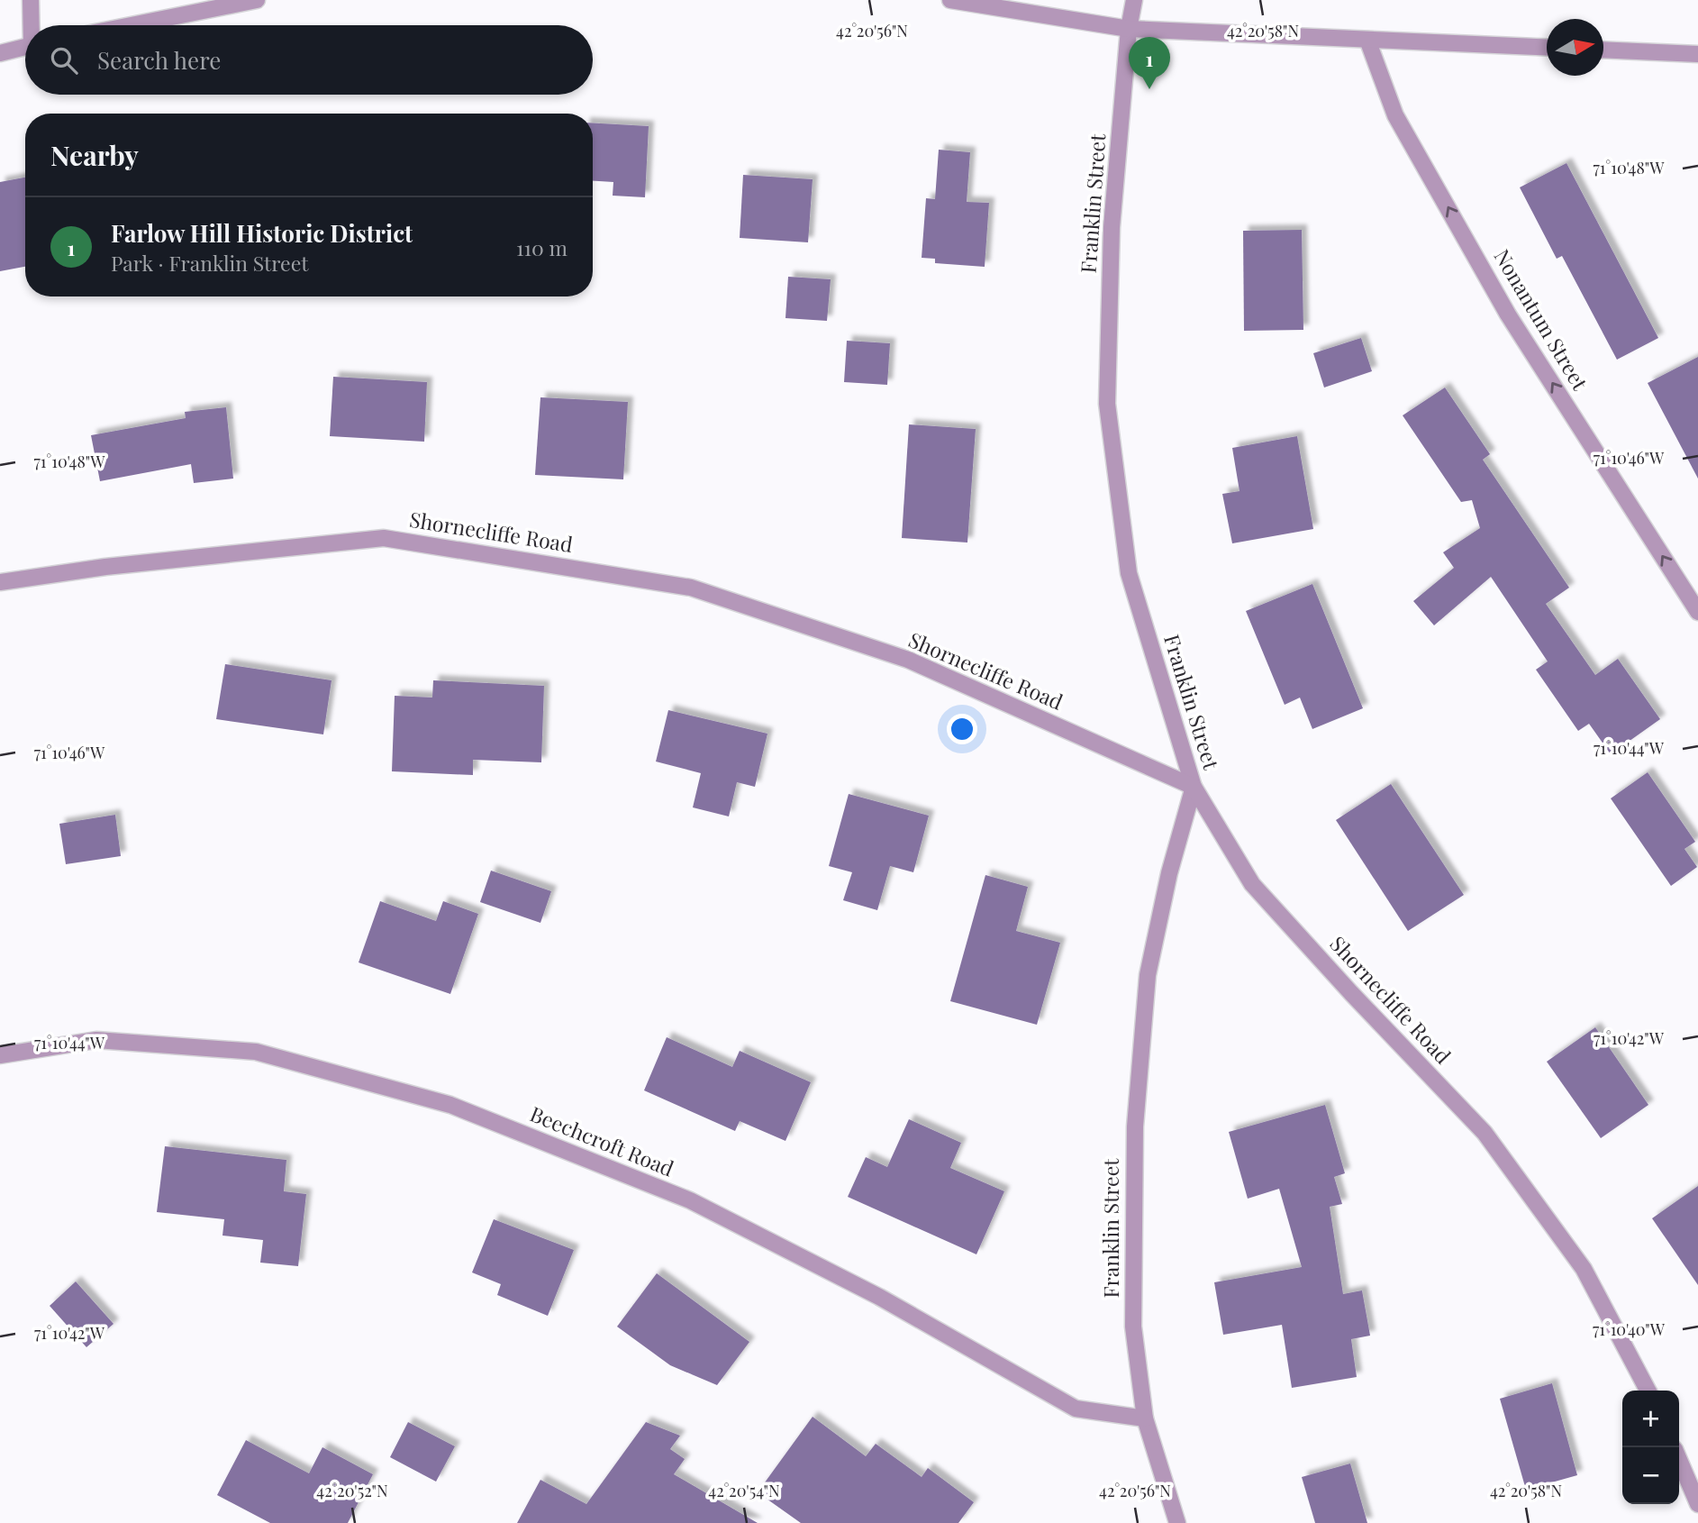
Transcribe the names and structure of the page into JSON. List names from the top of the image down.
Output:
{
  "streets": {
    "street": [
      "Franklin Street",
      "Nonantum Street",
      "Shornecliffe Road",
      "Beechcroft Road"
    ]
  },
  "crossings": [
    ["Franklin Street", "Shornecliffe Road"],
    ["Franklin Street", "Beechcroft Road"]
  ],
  "one_way": ["Nonantum Street"],
  "north": "right",
  "page": {
    "search": "Search here",
    "pins": "1",
    "heading": "Nearby",
    "list": [
      {
        "mark": "1",
        "name": "Farlow Hill Historic District",
        "note": "Park · Franklin Street",
        "value": "110 m"
      }
    ],
    "map_buttons": ["+", "−"]
  },
  "coordinates": [
    "42°20'56\"N",
    "42°20'58\"N",
    "71°10'48\"W",
    "71°10'46\"W",
    "71°10'44\"W",
    "71°10'42\"W",
    "71°10'40\"W",
    "42°20'52\"N",
    "42°20'54\"N"
  ]
}
